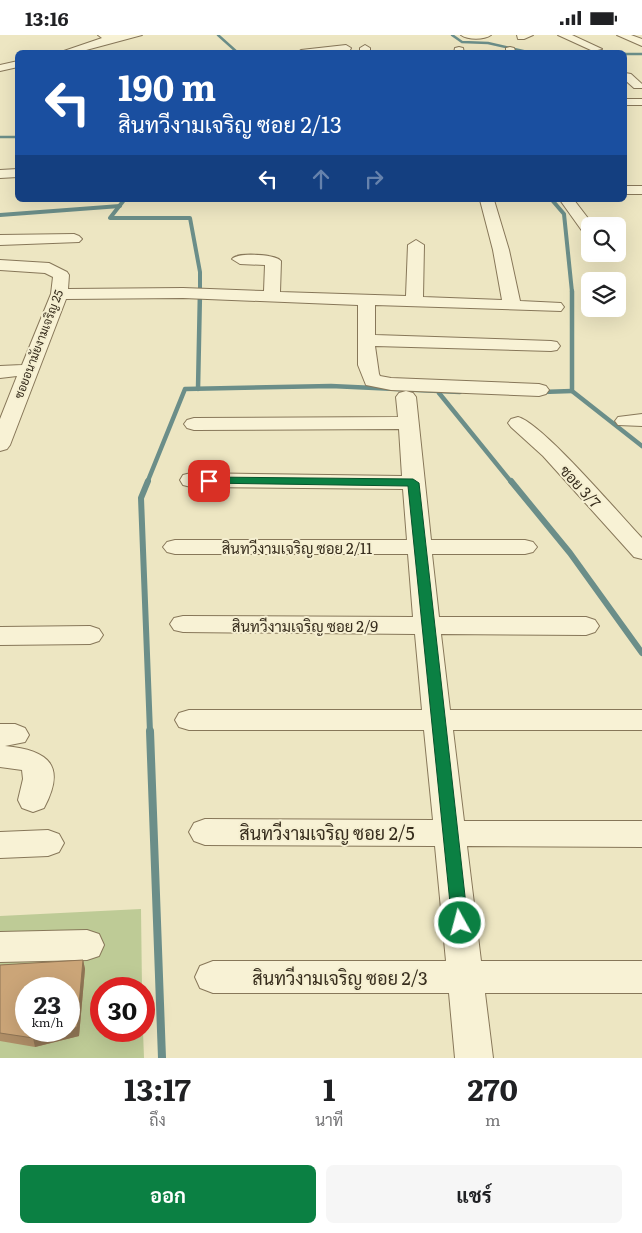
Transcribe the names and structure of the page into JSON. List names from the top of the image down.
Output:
{
  "streets": {
    "street": [
      "ซอยอนามัยงามเจริญ 25",
      "ซอย 3/7",
      "สินทวีงามเจริญ ซอย 2/11",
      "สินทวีงามเจริญ ซอย 2/9",
      "สินทวีงามเจริญ ซอย 2/5",
      "สินทวีงามเจริญ ซอย 2/3"
    ]
  },
  "page": {
    "status": "13:16",
    "turn": ["190 m", "สินทวีงามเจริญ ซอย 2/13"],
    "speed": "23 km/h",
    "limit": "30",
    "eta": [
      "13:17",
      "ถึง",
      "1",
      "นาที",
      "270",
      "m"
    ],
    "buttons": ["ออก", "แชร์"]
  }
}
